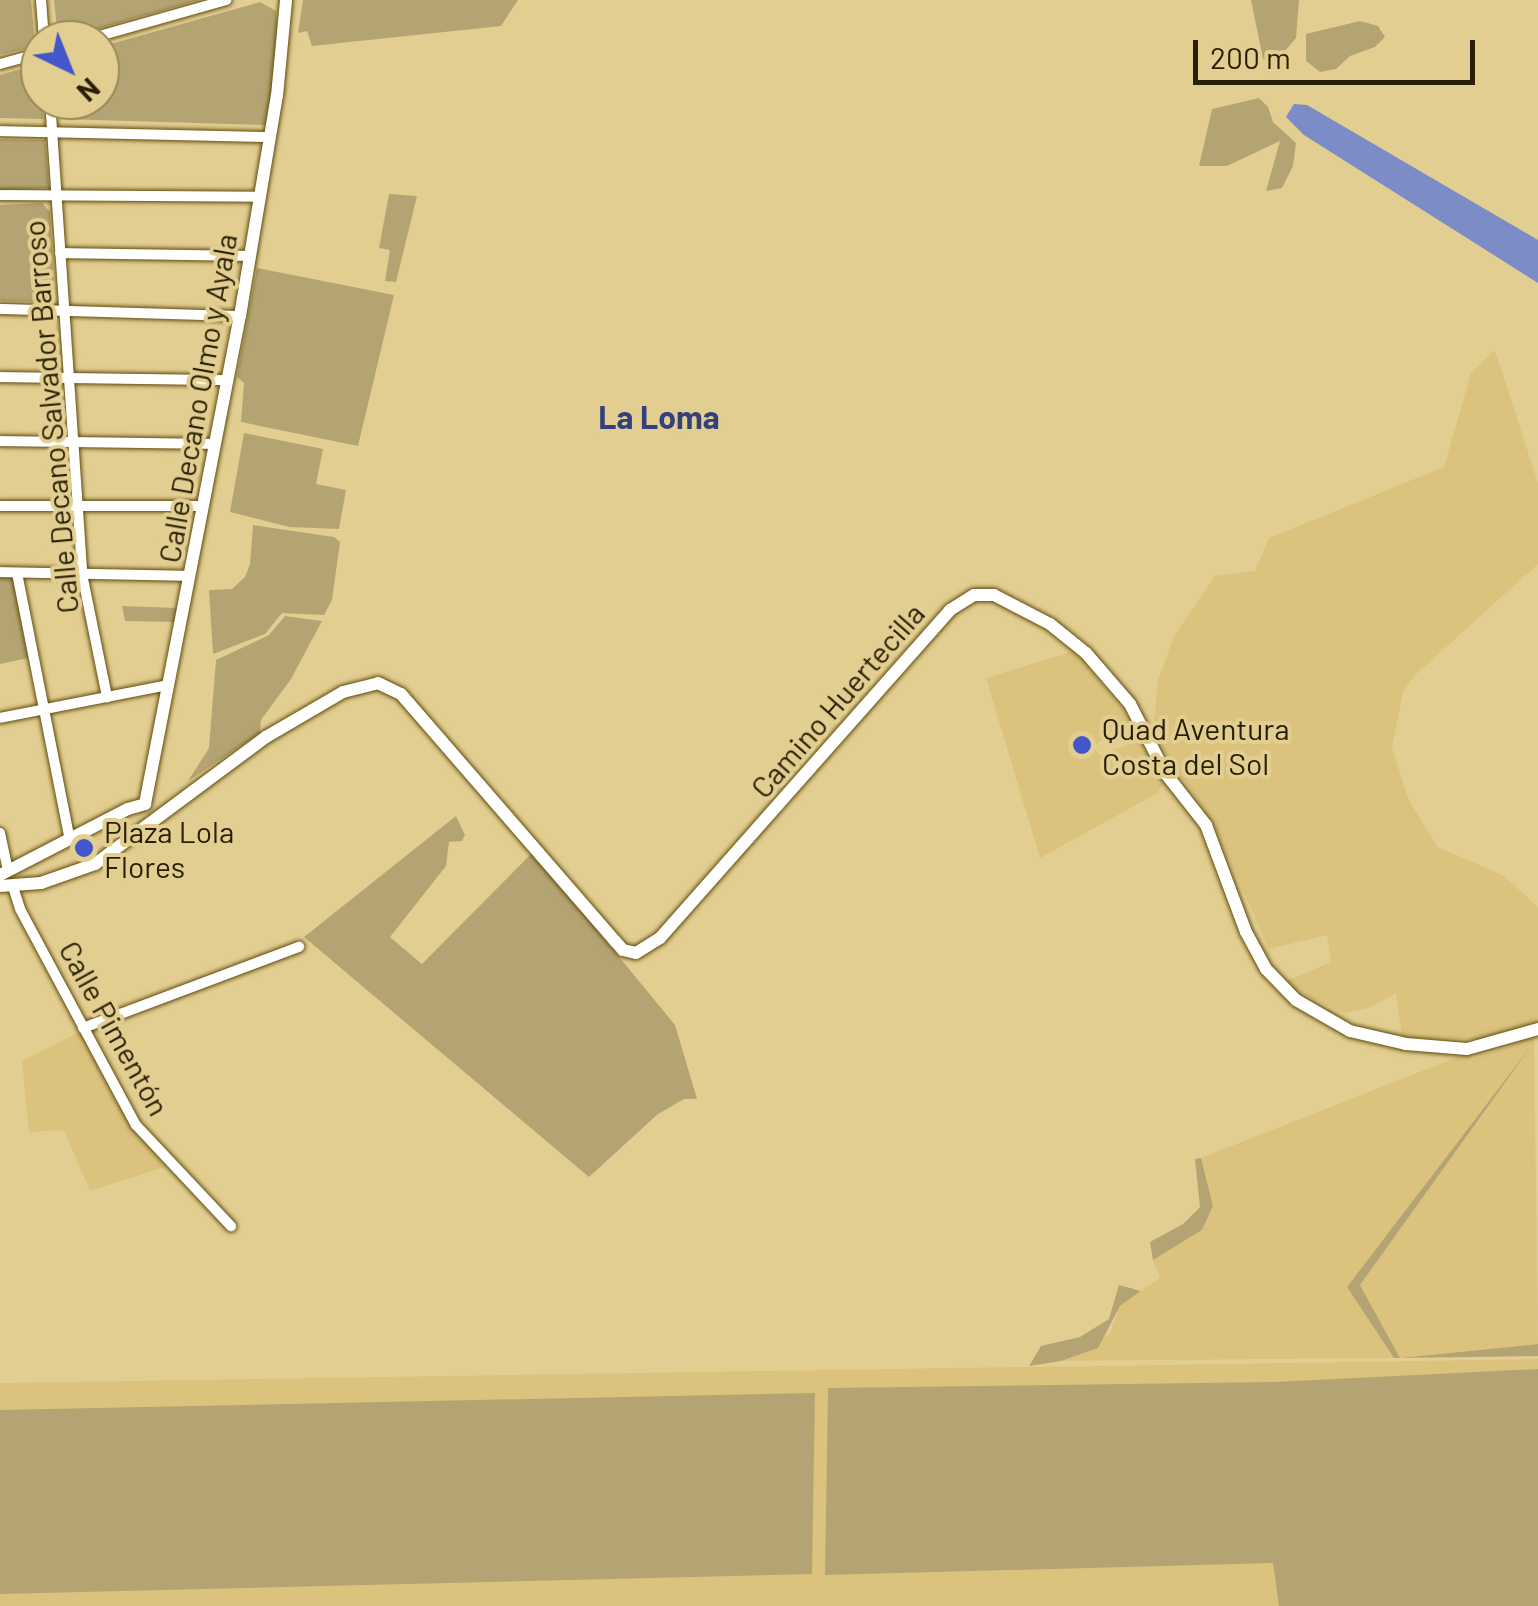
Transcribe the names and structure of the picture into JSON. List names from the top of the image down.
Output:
{
  "streets": {
    "street": [
      "Calle Decano Olmo y Ayala",
      "Calle Decano Salvador Barroso",
      "Camino Huertecilla",
      "Calle Pimentón"
    ]
  },
  "districts": ["La Loma"],
  "places": ["Quad Aventura Costa del Sol", "Plaza Lola Flores"],
  "scale_bar": "200 m",
  "north": "bottom right"
}
